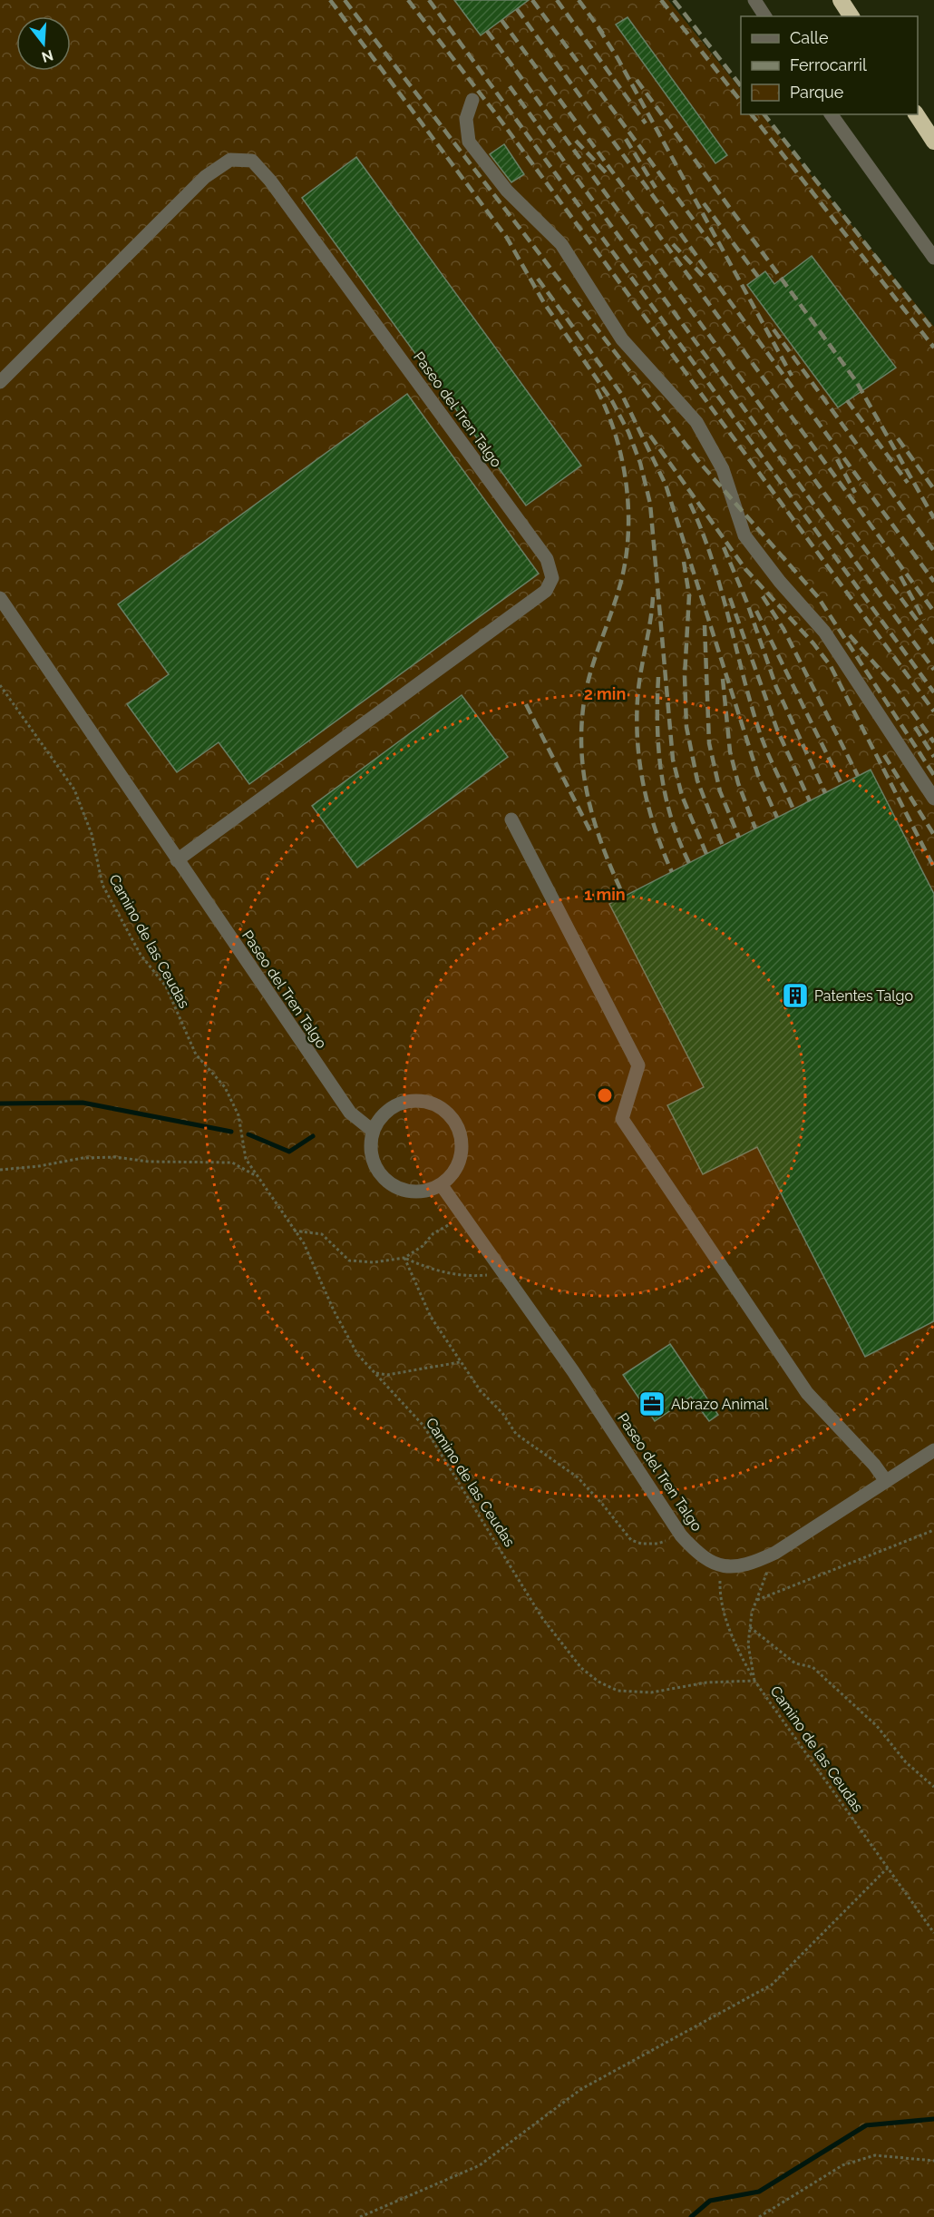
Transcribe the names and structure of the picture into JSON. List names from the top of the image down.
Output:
{
  "streets": {
    "street": ["Paseo del Tren Talgo"],
    "path": ["Camino de las Ceudas"]
  },
  "places": {
    "building": ["Patentes Talgo"],
    "office": ["Abrazo Animal"]
  },
  "legend": ["Calle", "Ferrocarril", "Parque"],
  "north": "bottom",
  "rings": ["2 min", "1 min"]
}
